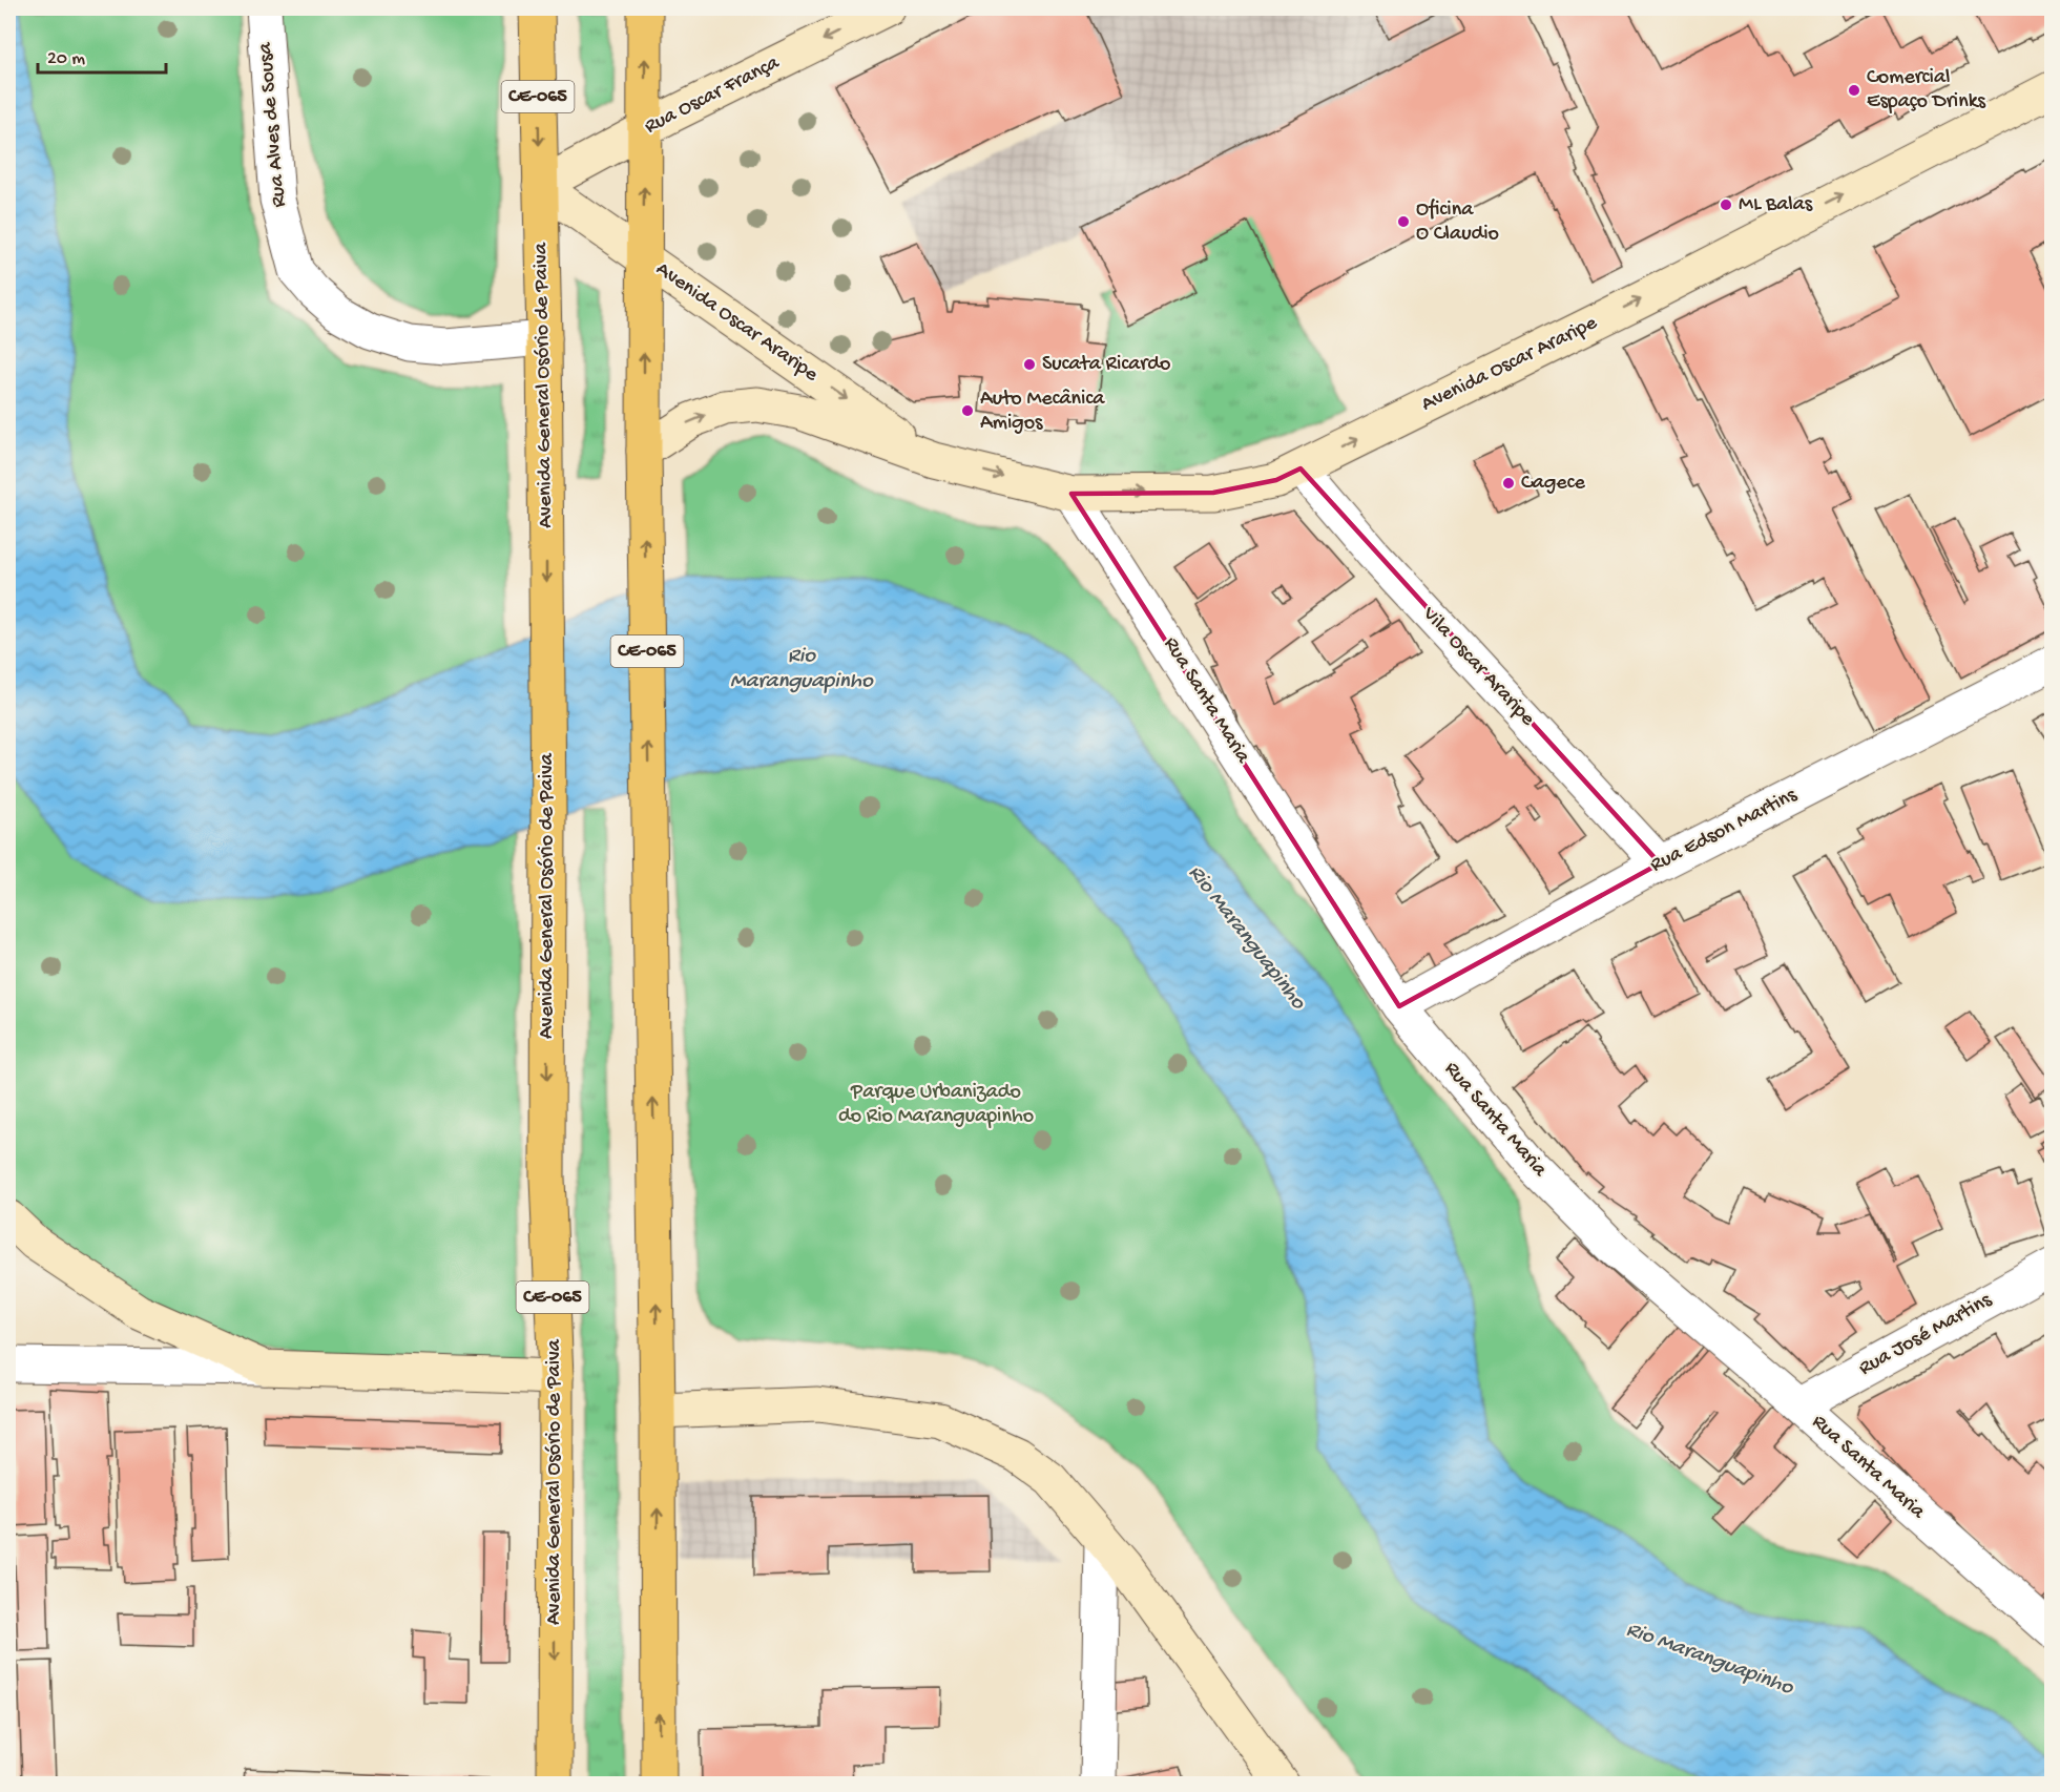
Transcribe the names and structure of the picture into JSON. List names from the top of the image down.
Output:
{
  "streets": {
    "main road": ["CE-065", "Avenida General Osório de Paiva"],
    "street": [
      "Rua Oscar França",
      "Rua Alves de Sousa",
      "Avenida Oscar Araripe",
      "Vila Oscar Araripe",
      "Rua Santa Maria",
      "Rua Edson Martins",
      "Rua José Martins"
    ]
  },
  "crossings": [
    ["Rua Oscar França", "CE-065"],
    ["Rua Oscar França", "Avenida Oscar Araripe"],
    ["Rua Oscar França", "Avenida General Osório de Paiva"],
    ["CE-065", "Avenida Oscar Araripe"],
    ["Rua Alves de Sousa", "Avenida General Osório de Paiva"],
    ["Avenida Oscar Araripe", "Avenida General Osório de Paiva"],
    ["Avenida Oscar Araripe", "Vila Oscar Araripe"],
    ["Avenida Oscar Araripe", "Rua Santa Maria"],
    ["Vila Oscar Araripe", "Rua Edson Martins"],
    ["Rua Santa Maria", "Rua Edson Martins"],
    ["Rua Santa Maria", "Rua José Martins"]
  ],
  "one_way": ["Rua Oscar França", "Avenida Oscar Araripe"],
  "water": ["Rio Maranguapinho"],
  "parks": ["Parque Urbanizado do Rio Maranguapinho"],
  "places": [
    "Comercial Espaço Drinks",
    "ML Balas",
    "Oficina O Claudio",
    "Sucata Ricardo",
    "Auto Mecânica Amigos",
    "Cagece"
  ],
  "scale_bar": "20 m"
}
